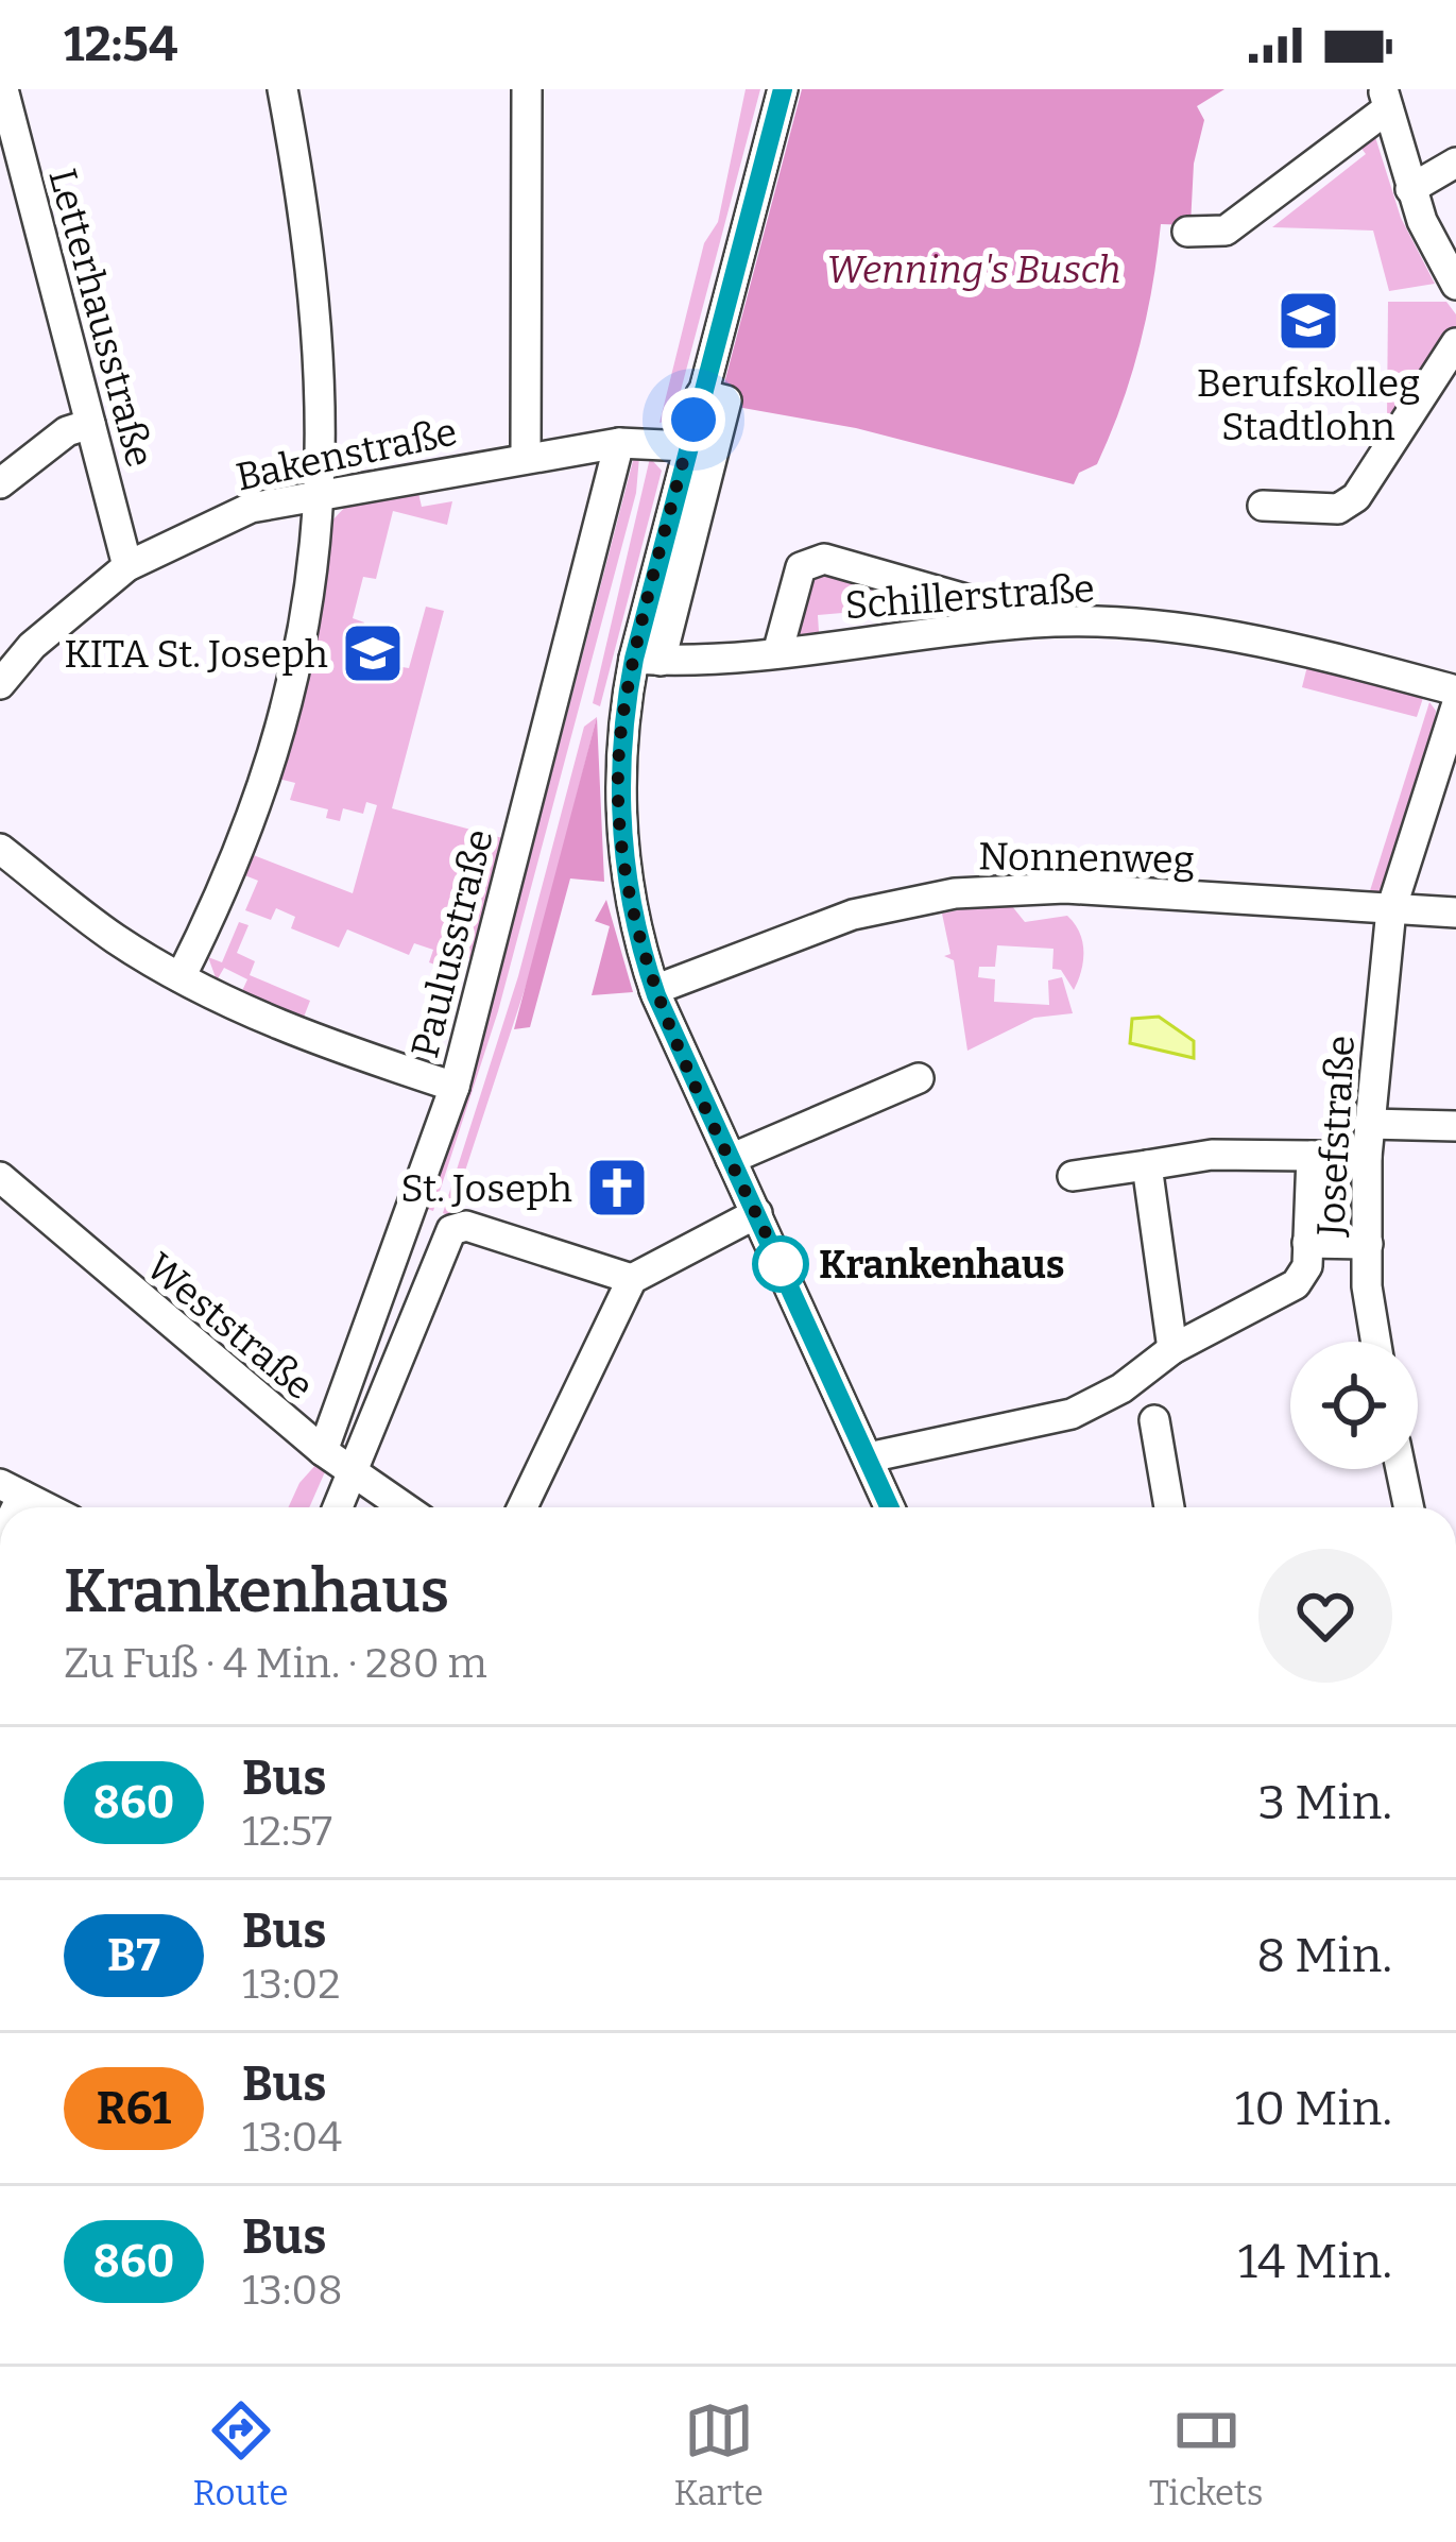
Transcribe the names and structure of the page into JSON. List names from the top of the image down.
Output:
{
  "streets": {
    "street": [
      "Letterhausstraße",
      "Bakenstraße",
      "Schillerstraße",
      "Nonnenweg",
      "Paulusstraße",
      "Josefstraße",
      "Weststraße"
    ]
  },
  "crossings": [
    ["Letterhausstraße", "Bakenstraße"],
    ["Bakenstraße", "Paulusstraße"],
    ["Nonnenweg", "Josefstraße"],
    ["Paulusstraße", "Weststraße"]
  ],
  "parks": ["Wenning's Busch"],
  "places": {
    "school or university": ["Berufskolleg Stadtlohn", "KITA St. Joseph"],
    "church": ["St. Joseph"],
    "other": ["Krankenhaus"]
  },
  "lines": ["bus line 860"],
  "page": {
    "status": "12:54",
    "heading": ["Krankenhaus", "Zu Fuß · 4 Min. · 280 m"],
    "list": [
      {
        "mark": "860",
        "name": "Bus",
        "note": "12:57",
        "value": "3 Min."
      },
      {
        "mark": "B7",
        "name": "Bus",
        "note": "13:02",
        "value": "8 Min."
      },
      {
        "mark": "R61",
        "name": "Bus",
        "note": "13:04",
        "value": "10 Min."
      },
      {
        "mark": "860",
        "name": "Bus",
        "note": "13:08",
        "value": "14 Min."
      }
    ],
    "tabs": ["Route", "Karte", "Tickets"]
  }
}
